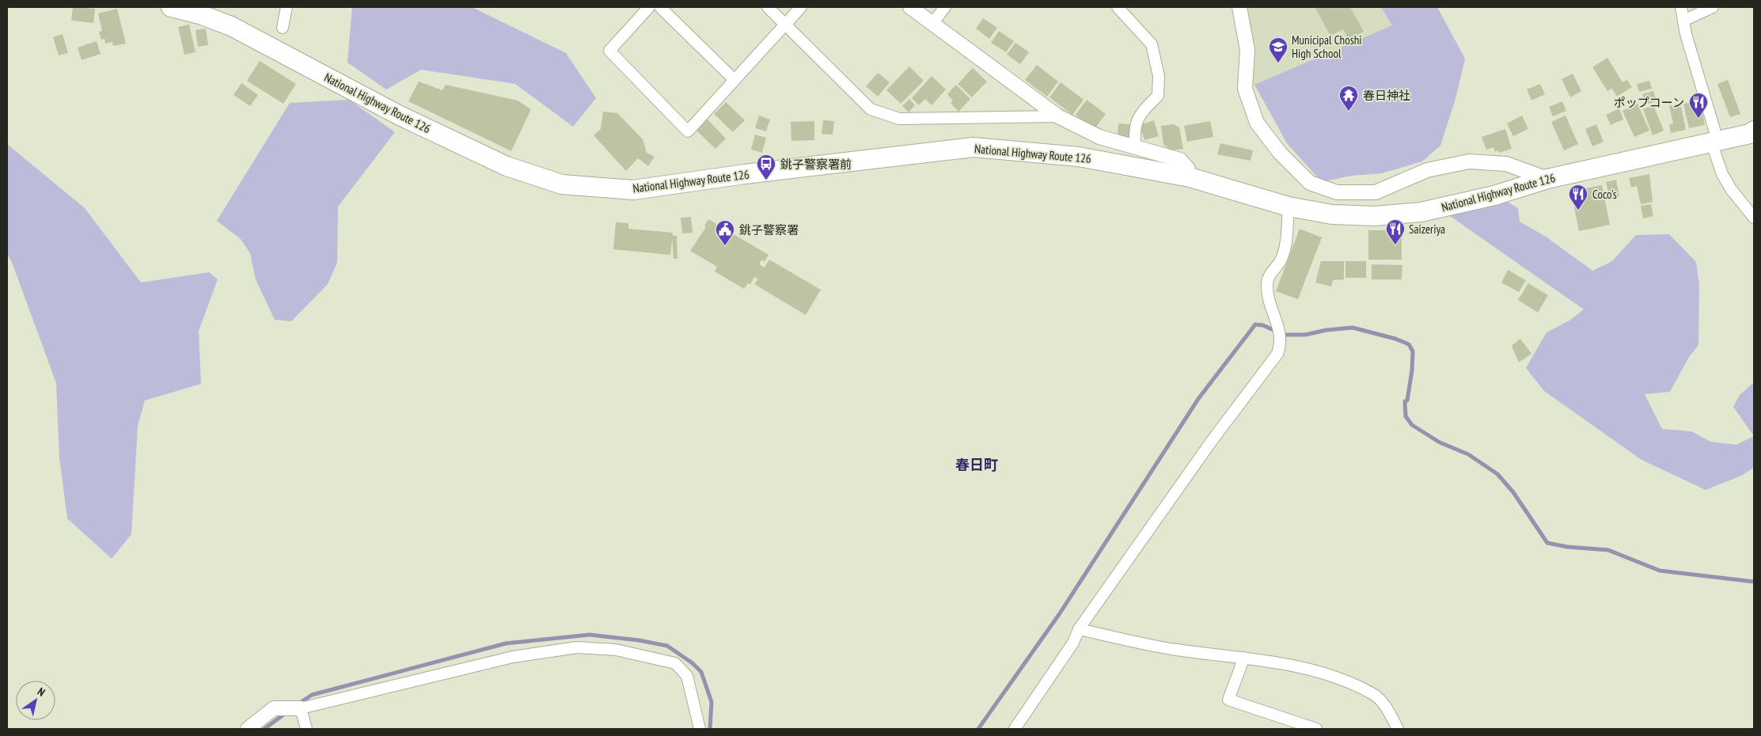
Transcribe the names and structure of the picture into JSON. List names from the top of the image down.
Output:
{
  "streets": {
    "highway": ["National Highway Route 126"]
  },
  "districts": ["春日町"],
  "places": {
    "school or university": ["Municipal Choshi High School"],
    "temple": ["春日神社"],
    "restaurant": ["ポップコーン", "Coco's", "Saizeriya"],
    "bus stop": ["銚子警察署前"],
    "public building": ["銚子警察署"]
  },
  "north": "top right"
}
